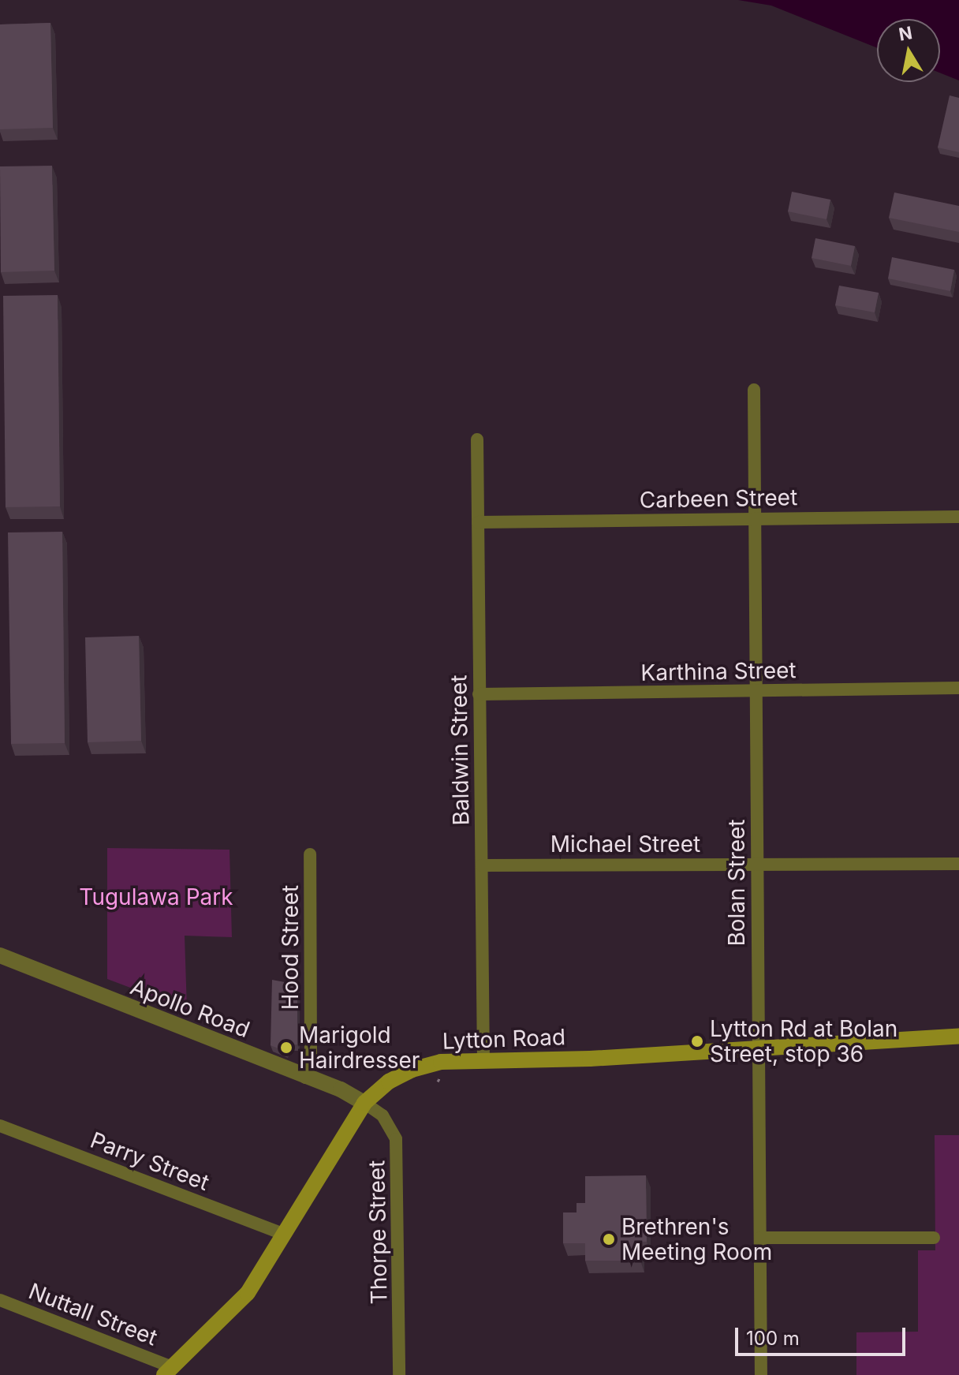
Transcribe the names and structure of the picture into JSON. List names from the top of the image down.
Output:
{
  "streets": {
    "main road": ["Lytton Road"],
    "street": [
      "Carbeen Street",
      "Karthina Street",
      "Baldwin Street",
      "Michael Street",
      "Bolan Street",
      "Hood Street",
      "Apollo Road",
      "Parry Street",
      "Thorpe Street",
      "Nuttall Street"
    ]
  },
  "crossings": [
    ["Carbeen Street", "Baldwin Street"],
    ["Carbeen Street", "Bolan Street"],
    ["Karthina Street", "Baldwin Street"],
    ["Karthina Street", "Bolan Street"],
    ["Baldwin Street", "Michael Street"],
    ["Baldwin Street", "Lytton Road"],
    ["Michael Street", "Bolan Street"],
    ["Bolan Street", "Lytton Road"],
    ["Hood Street", "Apollo Road"],
    ["Apollo Road", "Lytton Road"],
    ["Apollo Road", "Thorpe Street"],
    ["Lytton Road", "Parry Street"],
    ["Lytton Road", "Thorpe Street"],
    ["Lytton Road", "Nuttall Street"]
  ],
  "parks": ["Tugulawa Park"],
  "places": ["Lytton Rd at Bolan Street, stop 36", "Marigold Hairdresser", "Brethren's Meeting Room"],
  "scale_bar": "100 m",
  "north": "top"
}
